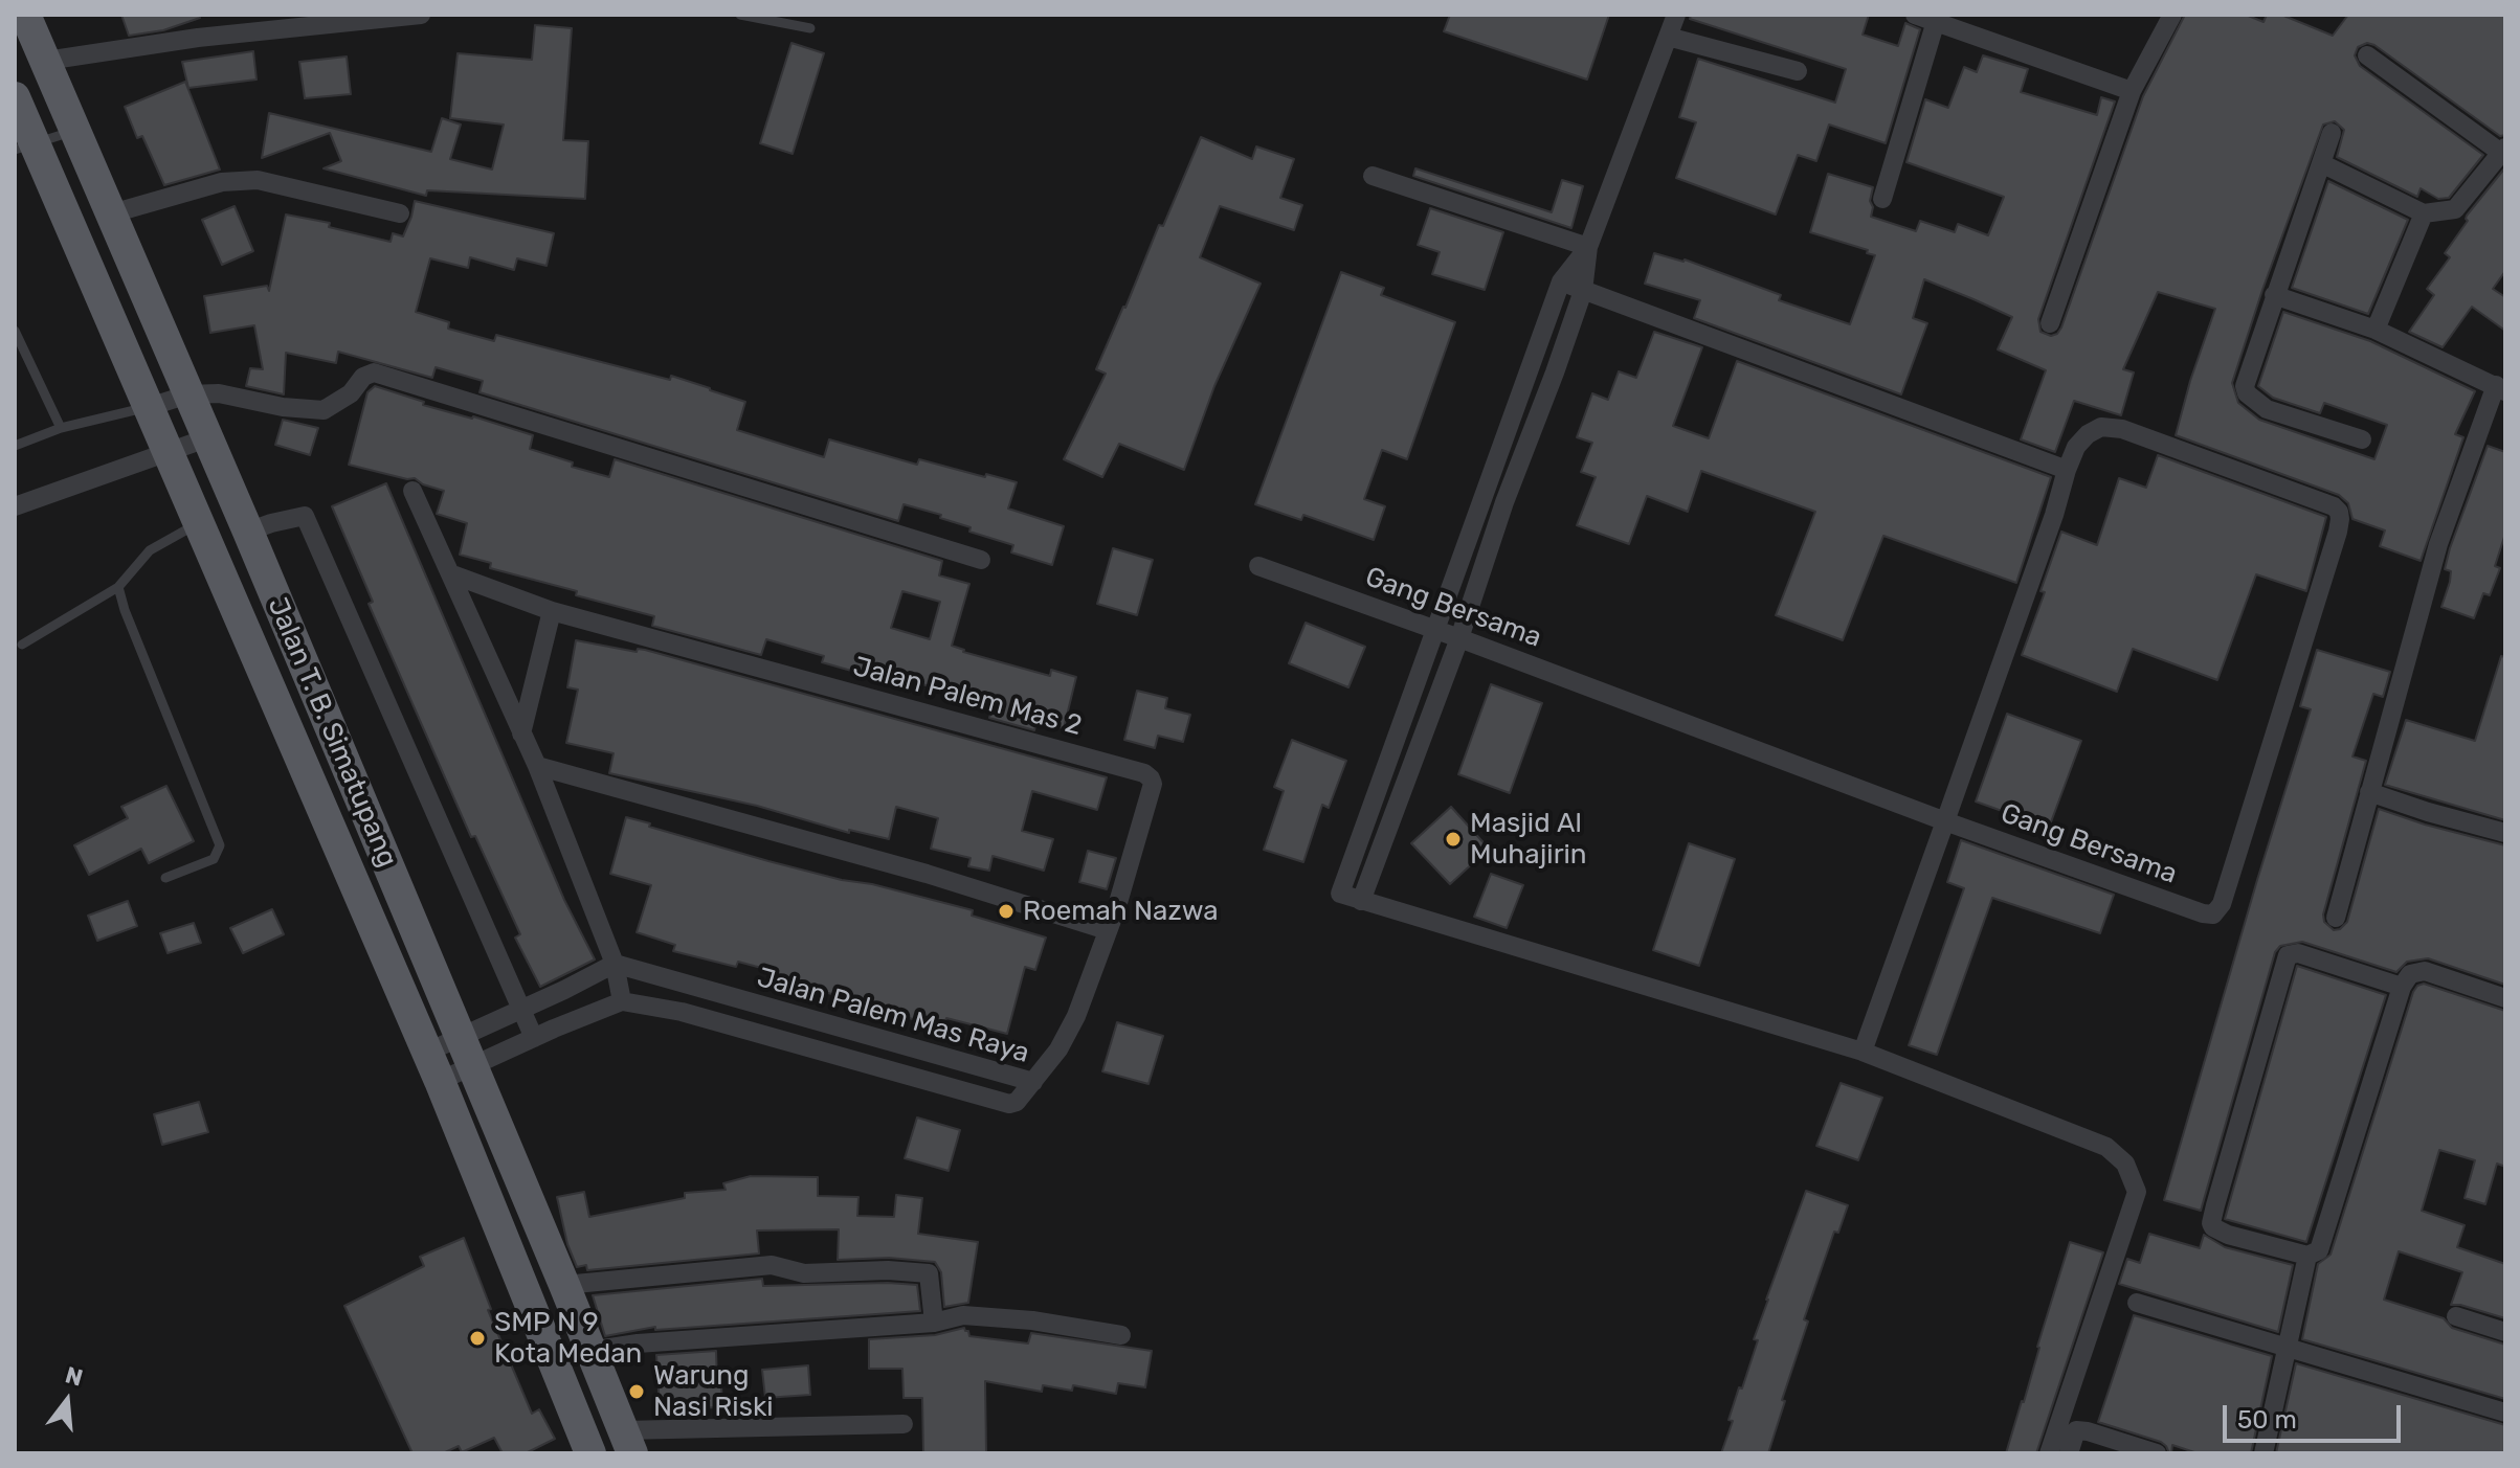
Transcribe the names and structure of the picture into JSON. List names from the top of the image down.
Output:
{
  "streets": {
    "main road": ["Jalan T. B. Simatupang"],
    "street": ["Gang Bersama", "Jalan Palem Mas 2", "Jalan Palem Mas Raya"]
  },
  "crossings": [
    ["Jalan Palem Mas 2", "Jalan Palem Mas Raya"]
  ],
  "places": [
    "Masjid Al Muhajirin",
    "Roemah Nazwa",
    "SMP N 9 Kota Medan",
    "Warung Nasi Riski"
  ],
  "scale_bar": "50 m",
  "north": "top"
}
